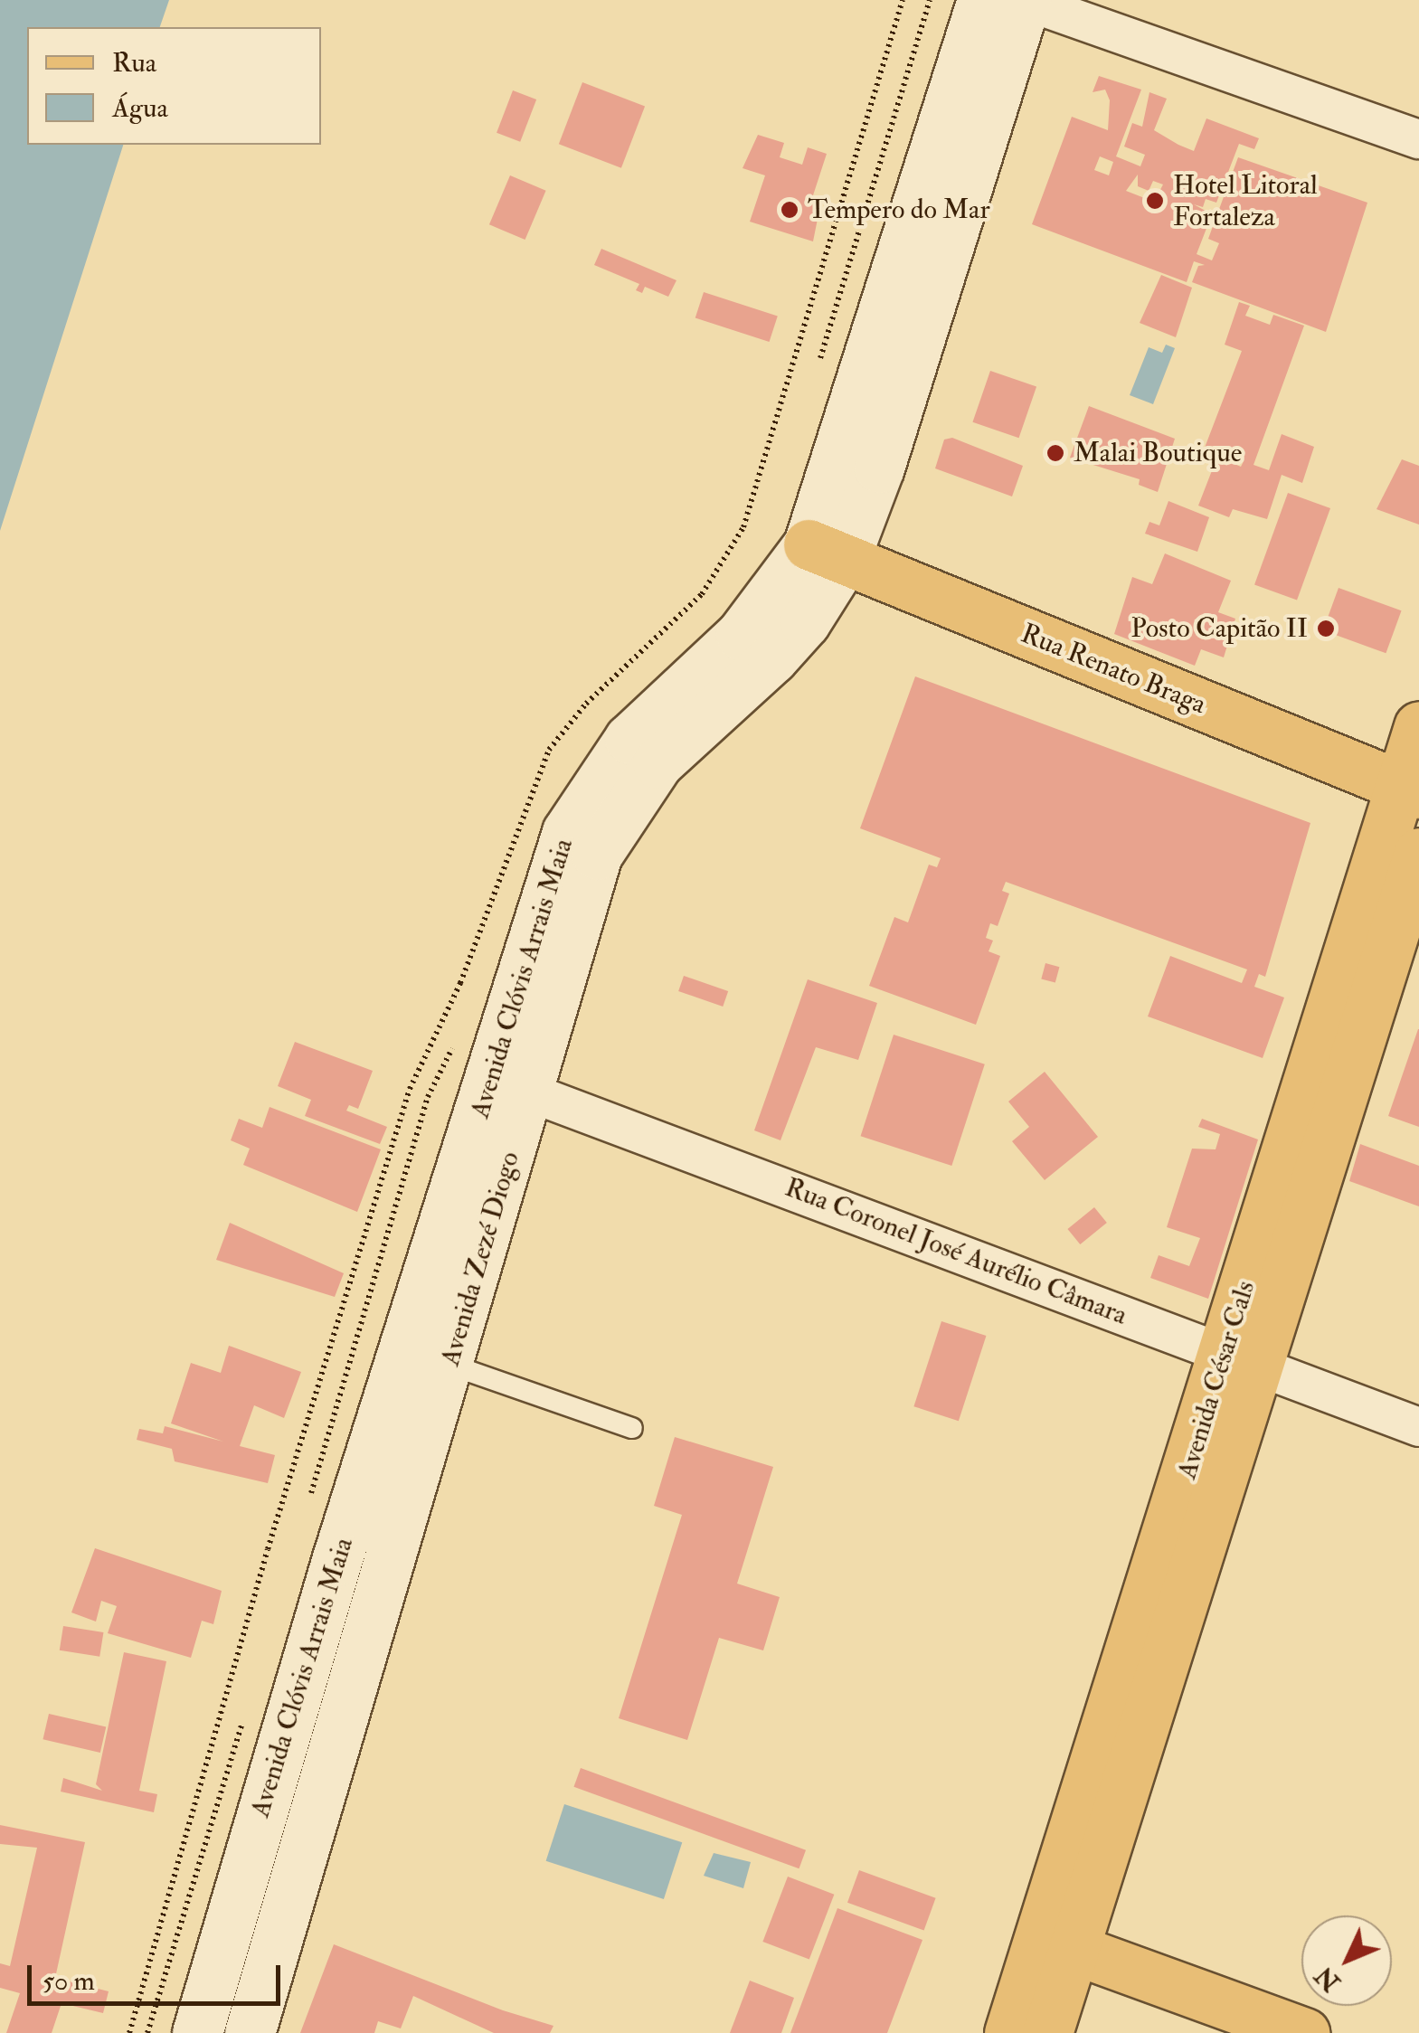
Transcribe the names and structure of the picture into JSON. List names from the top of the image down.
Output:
{
  "streets": {
    "main road": [
      "Rua Renato Braga",
      "Avenida Clóvis Arrais Maia",
      "Avenida Zezé Diogo",
      "Avenida César Cals"
    ],
    "street": ["Rua Coronel José Aurélio Câmara"]
  },
  "crossings": [
    ["Rua Renato Braga", "Avenida Zezé Diogo"],
    ["Rua Renato Braga", "Avenida César Cals"],
    ["Avenida Clóvis Arrais Maia", "Rua Coronel José Aurélio Câmara"],
    ["Avenida Clóvis Arrais Maia", "Avenida Zezé Diogo"],
    ["Rua Coronel José Aurélio Câmara", "Avenida Zezé Diogo"],
    ["Rua Coronel José Aurélio Câmara", "Avenida César Cals"]
  ],
  "places": [
    "Hotel Litoral Fortaleza",
    "Tempero do Mar",
    "Malai Boutique",
    "Posto Capitão II"
  ],
  "legend": ["Rua", "Água"],
  "scale_bar": "50 m",
  "north": "bottom left"
}
